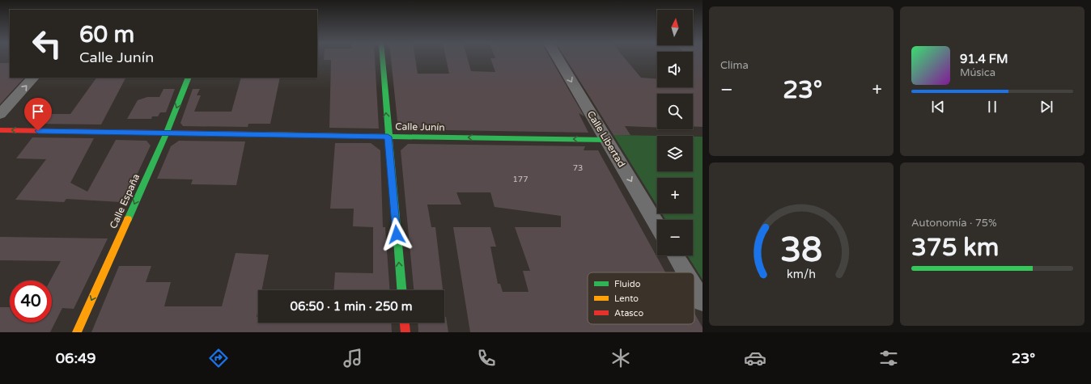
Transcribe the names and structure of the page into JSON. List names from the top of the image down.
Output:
{
  "streets": {
    "street": ["Calle Junín", "Calle Libertad", "Calle España"]
  },
  "crossings": [
    ["Calle Junín", "Calle Libertad"],
    ["Calle Junín", "Calle España"]
  ],
  "one_way": ["Calle Junín", "Calle Libertad", "Calle España"],
  "house_numbers": ["73", "177"],
  "legend": ["Fluido", "Lento", "Atasco"],
  "north": "top",
  "page": {
    "tile": [
      "Clima",
      ["Autonomía · 75%", "375 km"]
    ],
    "map_buttons": ["+", "−"],
    "turn": ["60 m", "Calle Junín"],
    "song": ["91.4 FM", "Música"],
    "heat": ["−", "23°", "+"],
    "limit": "40",
    "trip": "06:50 · 1 min · 250 m",
    "tabs": ["06:49", "23°"],
    "gauge": ["38", "km/h"]
  }
}
